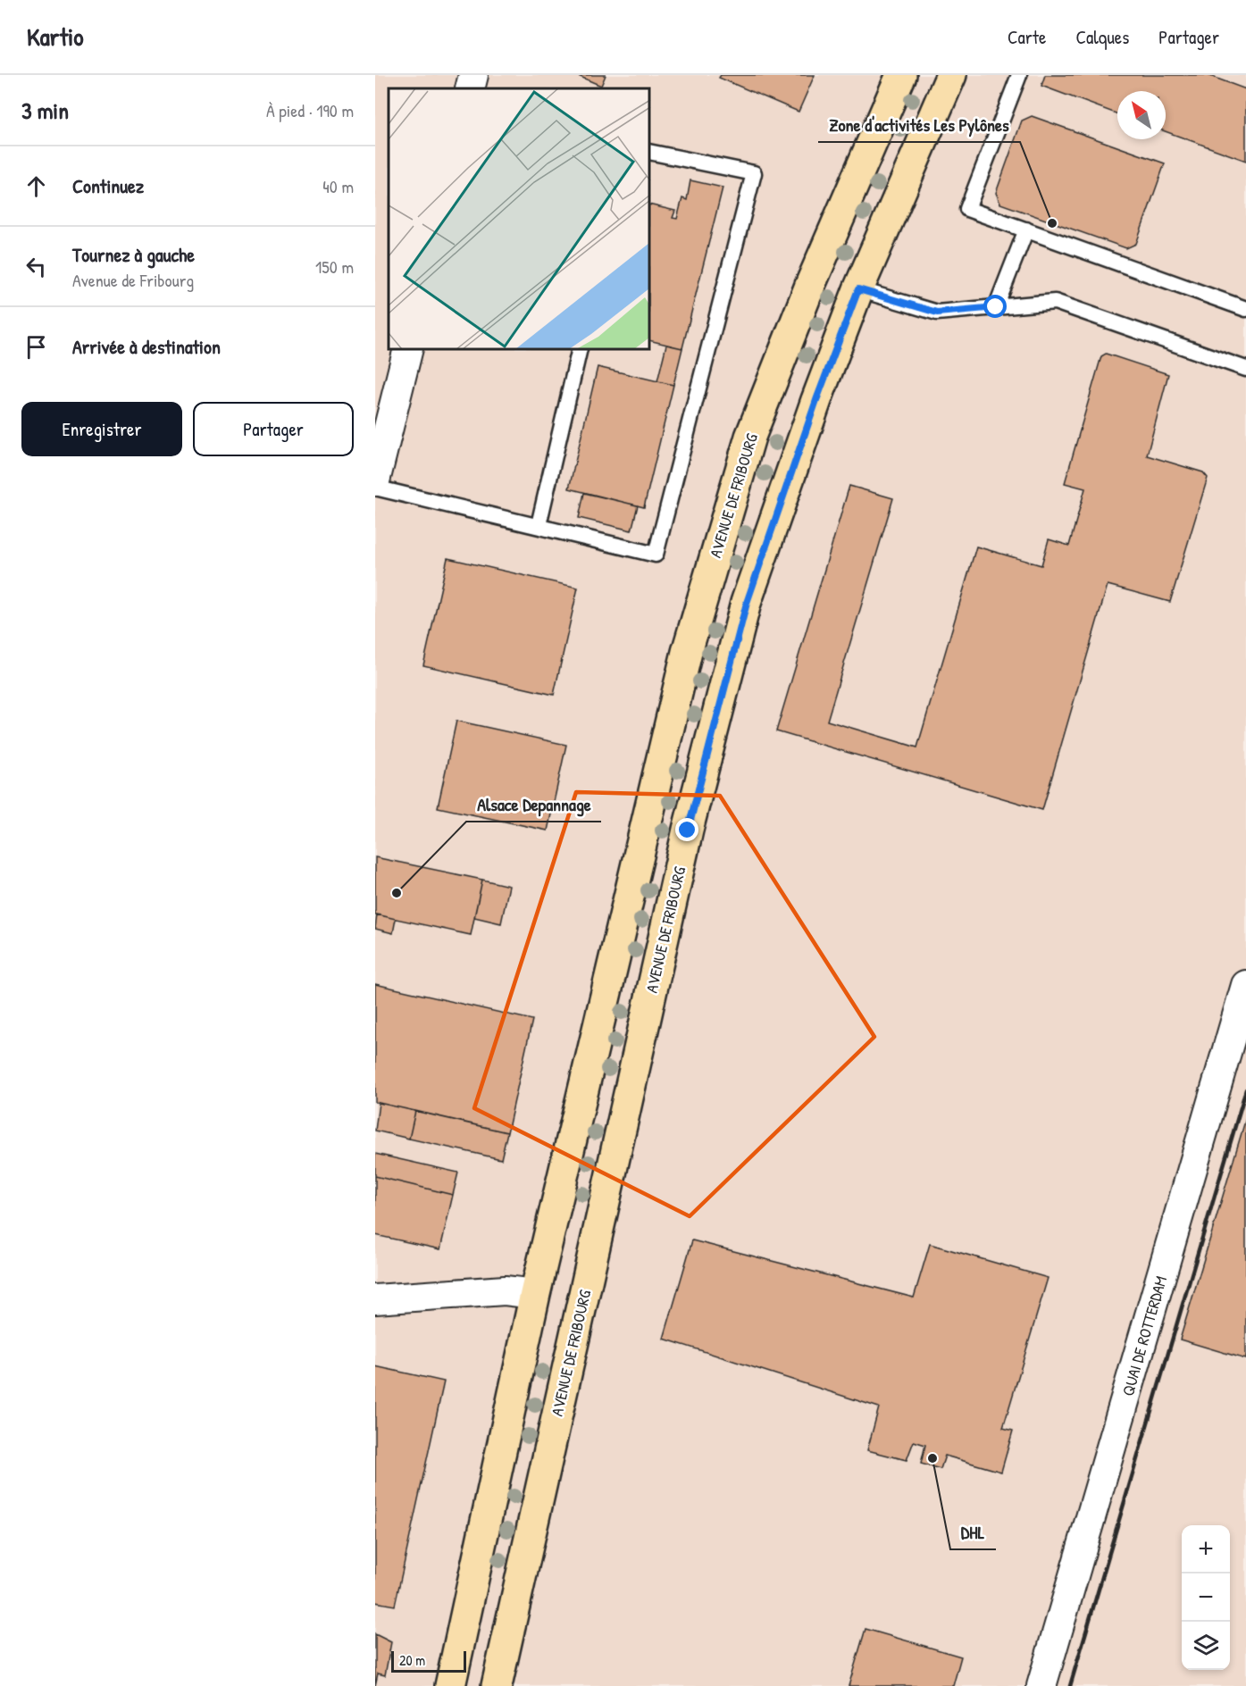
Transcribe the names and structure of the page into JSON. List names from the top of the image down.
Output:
{
  "streets": {
    "main road": ["AVENUE DE FRIBOURG"],
    "street": ["QUAI DE ROTTERDAM"]
  },
  "places": ["Zone d'activités Les Pylônes", "Alsace Depannage", "DHL"],
  "scale_bar": "20 m",
  "north": "top left",
  "page": {
    "header": "Kartio",
    "nav": ["Carte", "Calques", "Partager"],
    "heading": ["3 min", "À pied · 190 m"],
    "list": [
      ["Continuez", "40 m"],
      ["Tournez à gauche", "Avenue de Fribourg", "150 m"],
      "Arrivée à destination"
    ],
    "buttons": ["Enregistrer", "Partager"],
    "map_buttons": ["+", "−"],
    "scale": "20 m"
  }
}
